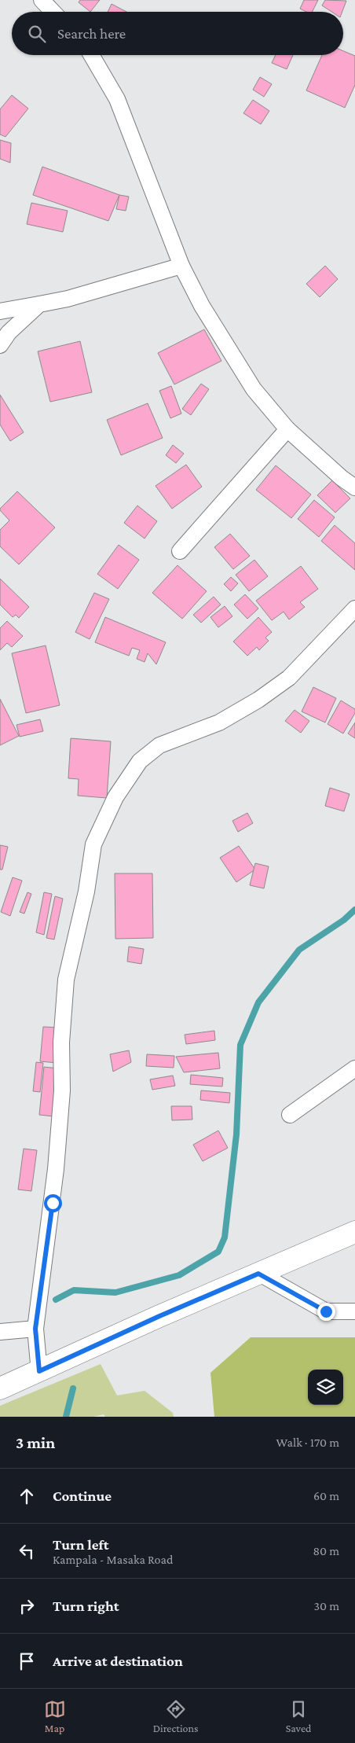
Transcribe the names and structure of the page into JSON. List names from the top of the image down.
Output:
{
  "page": {
    "search": "Search here",
    "heading": ["3 min", "Walk · 170 m"],
    "list": [
      ["Continue", "60 m"],
      ["Turn left", "Kampala - Masaka Road", "80 m"],
      ["Turn right", "30 m"],
      "Arrive at destination"
    ],
    "nav": ["Map", "Directions", "Saved"]
  }
}
